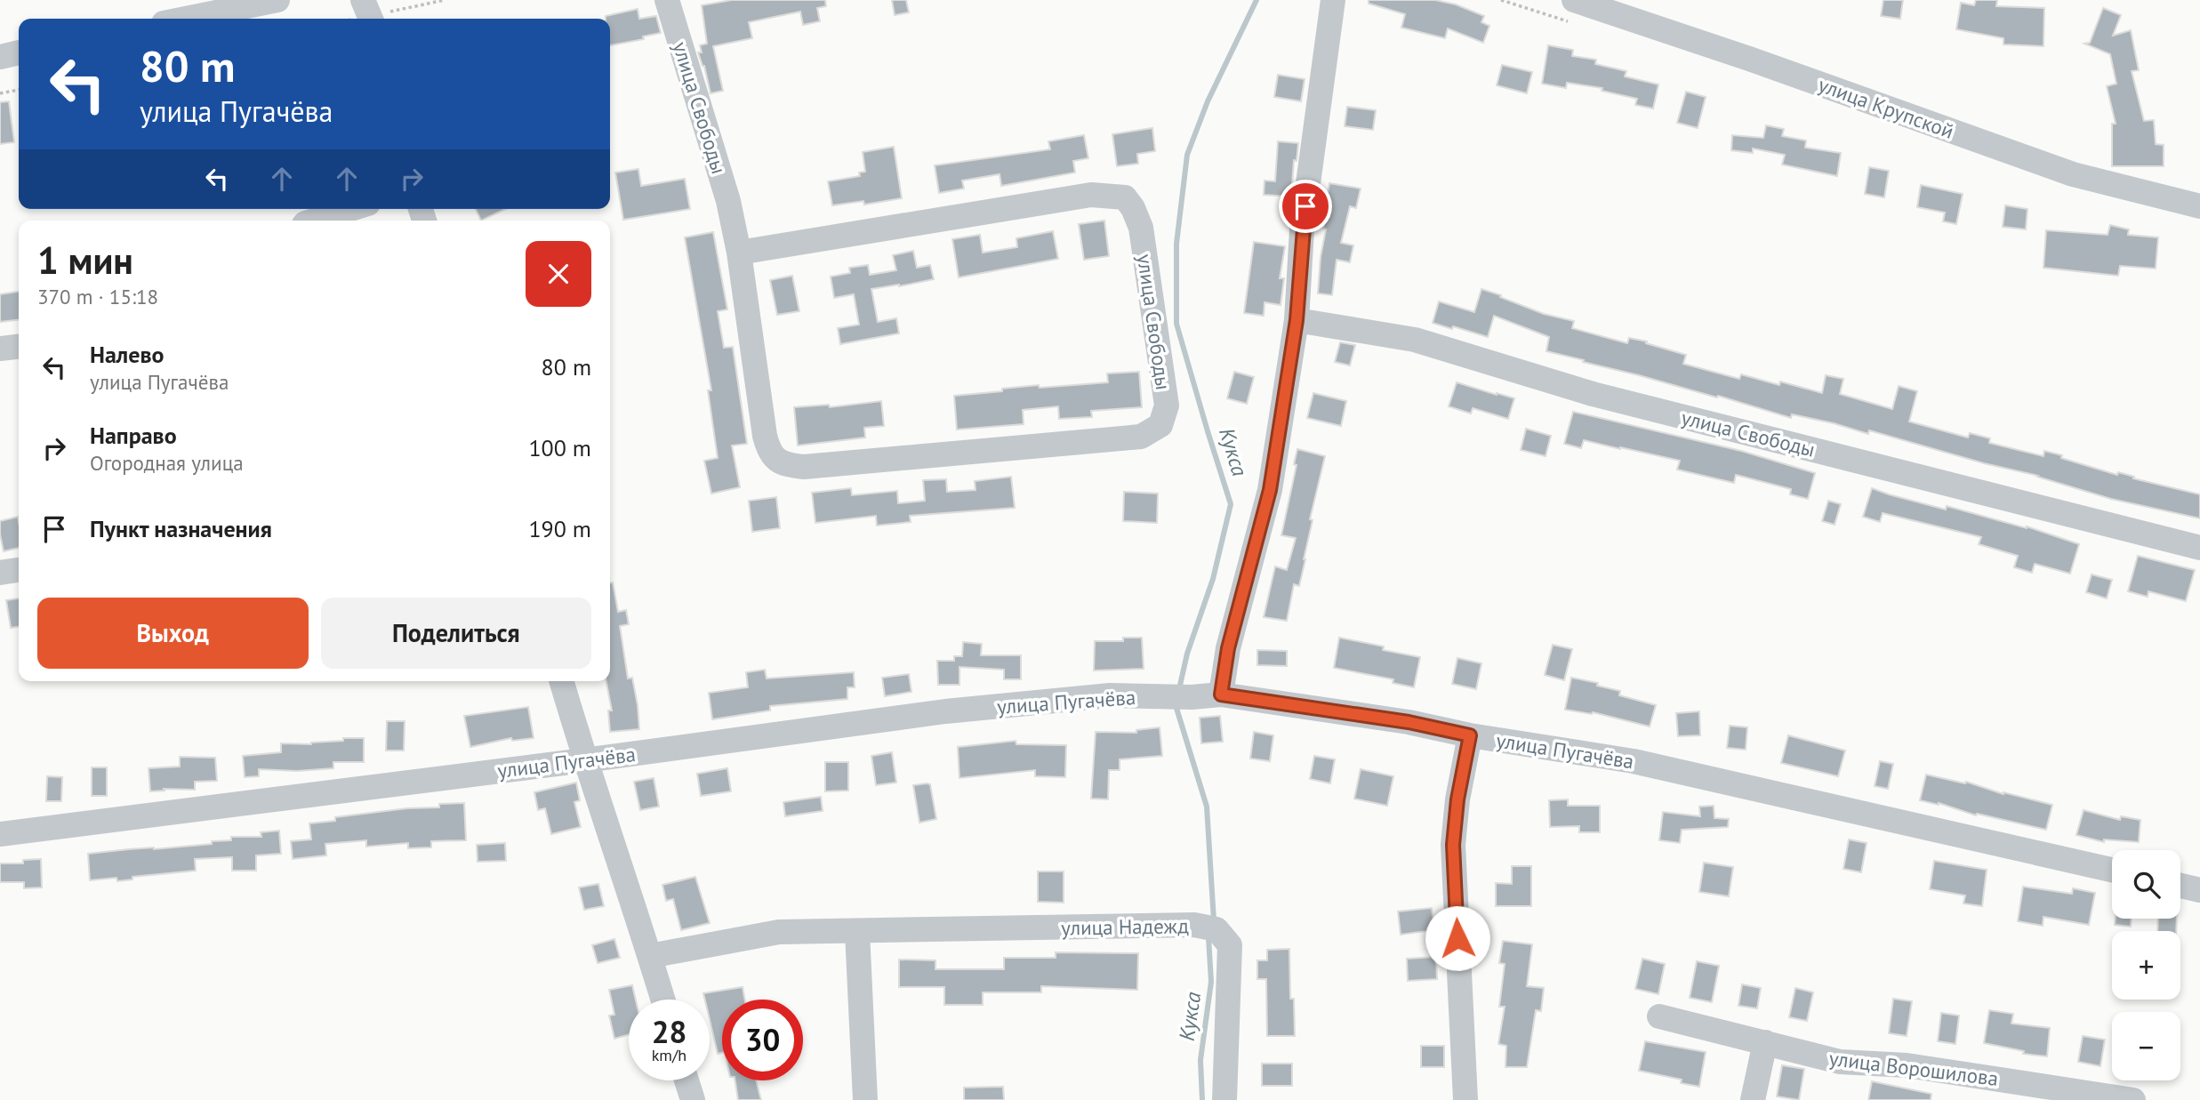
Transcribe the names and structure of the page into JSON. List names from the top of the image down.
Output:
{
  "streets": {
    "street": [
      "улица Свободы",
      "улица Крупской",
      "улица Пугачёва",
      "улица Надежд",
      "улица Ворошилова"
    ]
  },
  "water": ["Кукса"],
  "page": {
    "turn": ["80 m", "улица Пугачёва"],
    "heading": ["1 мин", "370 m · 15:18"],
    "list": [
      {
        "name": "Налево",
        "note": "улица Пугачёва",
        "value": "80 m"
      },
      {
        "name": "Направо",
        "note": "Огородная улица",
        "value": "100 m"
      },
      {
        "name": "Пункт назначения",
        "value": "190 m"
      }
    ],
    "buttons": ["Выход", "Поделиться"],
    "map_buttons": ["+", "−"],
    "speed": "28 km/h",
    "limit": "30"
  }
}
